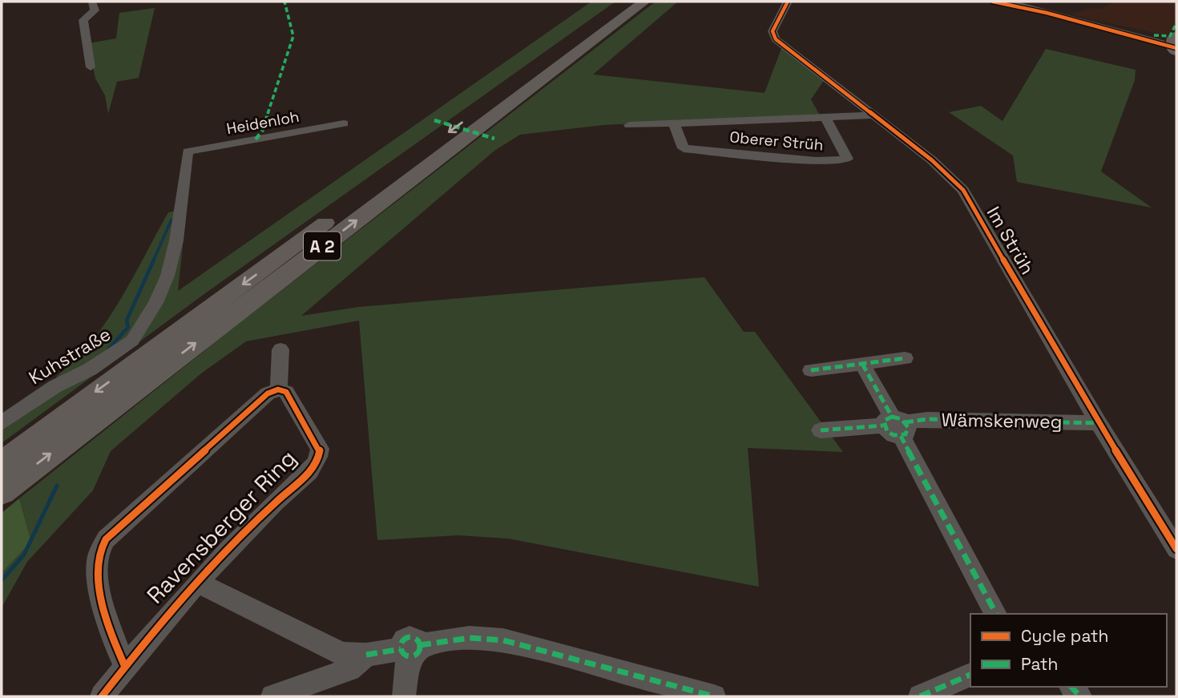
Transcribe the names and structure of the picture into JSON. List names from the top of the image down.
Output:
{
  "streets": {
    "highway": ["A 2"],
    "street": [
      "Heidenloh",
      "Oberer Strüh",
      "Im Strüh",
      "Kuhstraße",
      "Wämskenweg",
      "Ravensberger Ring"
    ]
  },
  "crossings": [
    ["Heidenloh", "Kuhstraße"],
    ["Oberer Strüh", "Im Strüh"],
    ["Im Strüh", "Wämskenweg"]
  ],
  "legend": ["Cycle path", "Path"]
}
